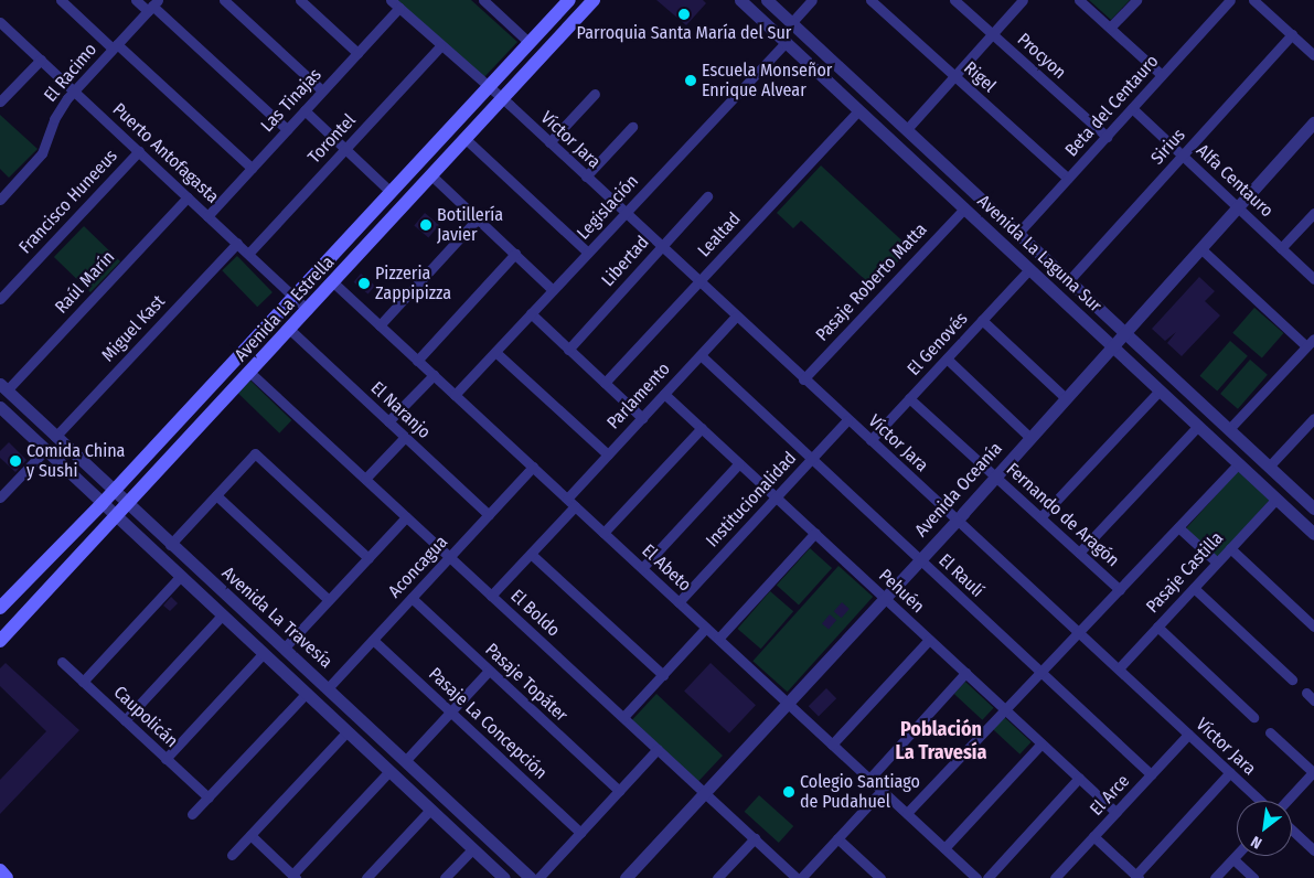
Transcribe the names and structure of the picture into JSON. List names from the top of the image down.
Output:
{
  "streets": {
    "main road": ["Avenida La Estrella"],
    "street": [
      "Procyon",
      "El Racimo",
      "Rigel",
      "Las Tinajas",
      "Beta del Centauro",
      "Torontel",
      "Víctor Jara",
      "Sirius",
      "Puerto Antofagasta",
      "Alfa Centauro",
      "Francisco Huneeus",
      "Legislación",
      "Lealtad",
      "Avenida La Laguna Sur",
      "Libertad",
      "Raúl Marín",
      "Pasaje Roberto Matta",
      "Miguel Kast",
      "El Genovés",
      "Parlamento",
      "El Naranjo",
      "Avenida Oceanía",
      "Institucionalidad",
      "Fernando de Aragón",
      "Aconcagua",
      "El Abeto",
      "Pasaje Castilla",
      "El Raulí",
      "Pehuén",
      "El Boldo",
      "Avenida La Travesía",
      "Pasaje Topáter",
      "Caupolicán",
      "Pasaje La Concepción",
      "El Arce"
    ]
  },
  "crossings": [
    ["Procyon", "Beta del Centauro"],
    ["El Racimo", "Puerto Antofagasta"],
    ["Rigel", "Beta del Centauro"],
    ["Las Tinajas", "Víctor Jara"],
    ["Las Tinajas", "Puerto Antofagasta"],
    ["Beta del Centauro", "Alfa Centauro"],
    ["Beta del Centauro", "Avenida La Laguna Sur"],
    ["Torontel", "Víctor Jara"],
    ["Torontel", "Puerto Antofagasta"],
    ["Víctor Jara", "Legislación"],
    ["Víctor Jara", "Lealtad"],
    ["Víctor Jara", "Libertad"],
    ["Víctor Jara", "Pasaje Roberto Matta"],
    ["Víctor Jara", "Avenida La Estrella"],
    ["Víctor Jara", "El Genovés"],
    ["Víctor Jara", "Parlamento"],
    ["Víctor Jara", "Avenida Oceanía"],
    ["Víctor Jara", "Institucionalidad"],
    ["Víctor Jara", "Pasaje Castilla"],
    ["Víctor Jara", "El Arce"],
    ["Sirius", "Alfa Centauro"],
    ["Sirius", "Avenida La Laguna Sur"],
    ["Puerto Antofagasta", "Francisco Huneeus"],
    ["Puerto Antofagasta", "Raúl Marín"],
    ["Puerto Antofagasta", "Avenida La Estrella"],
    ["Puerto Antofagasta", "Miguel Kast"],
    ["Alfa Centauro", "Avenida Oceanía"],
    ["Legislación", "Avenida La Laguna Sur"],
    ["Legislación", "El Abeto"],
    ["Lealtad", "Avenida La Laguna Sur"],
    ["Avenida La Laguna Sur", "Pasaje Roberto Matta"],
    ["Avenida La Laguna Sur", "El Genovés"],
    ["Avenida La Laguna Sur", "Avenida Oceanía"],
    ["Avenida La Laguna Sur", "Pasaje Castilla"],
    ["Raúl Marín", "Avenida La Travesía"],
    ["Avenida La Estrella", "El Naranjo"],
    ["Avenida La Estrella", "El Abeto"],
    ["Avenida La Estrella", "El Boldo"],
    ["Avenida La Estrella", "Avenida La Travesía"],
    ["Miguel Kast", "Avenida La Travesía"],
    ["El Genovés", "Fernando de Aragón"],
    ["Parlamento", "El Abeto"],
    ["Parlamento", "El Raulí"],
    ["Parlamento", "Pehuén"],
    ["El Naranjo", "Aconcagua"],
    ["Avenida Oceanía", "Fernando de Aragón"],
    ["Avenida Oceanía", "El Abeto"],
    ["Avenida Oceanía", "El Raulí"],
    ["Avenida Oceanía", "Pehuén"],
    ["Avenida Oceanía", "El Boldo"],
    ["Institucionalidad", "El Abeto"],
    ["Institucionalidad", "El Raulí"],
    ["Institucionalidad", "Pehuén"],
    ["Aconcagua", "El Abeto"],
    ["Aconcagua", "El Boldo"],
    ["Aconcagua", "Avenida La Travesía"],
    ["Aconcagua", "Pasaje Topáter"],
    ["Aconcagua", "Pasaje La Concepción"],
    ["El Raulí", "El Arce"],
    ["Pehuén", "El Arce"]
  ],
  "districts": ["Población La Travesía"],
  "places": [
    "Parroquia Santa María del Sur",
    "Escuela Monseñor Enrique Alvear",
    "Botillería Javier",
    "Pizzeria Zappipizza",
    "Comida China y Sushi",
    "Colegio Santiago de Pudahuel"
  ],
  "north": "bottom left"
}
